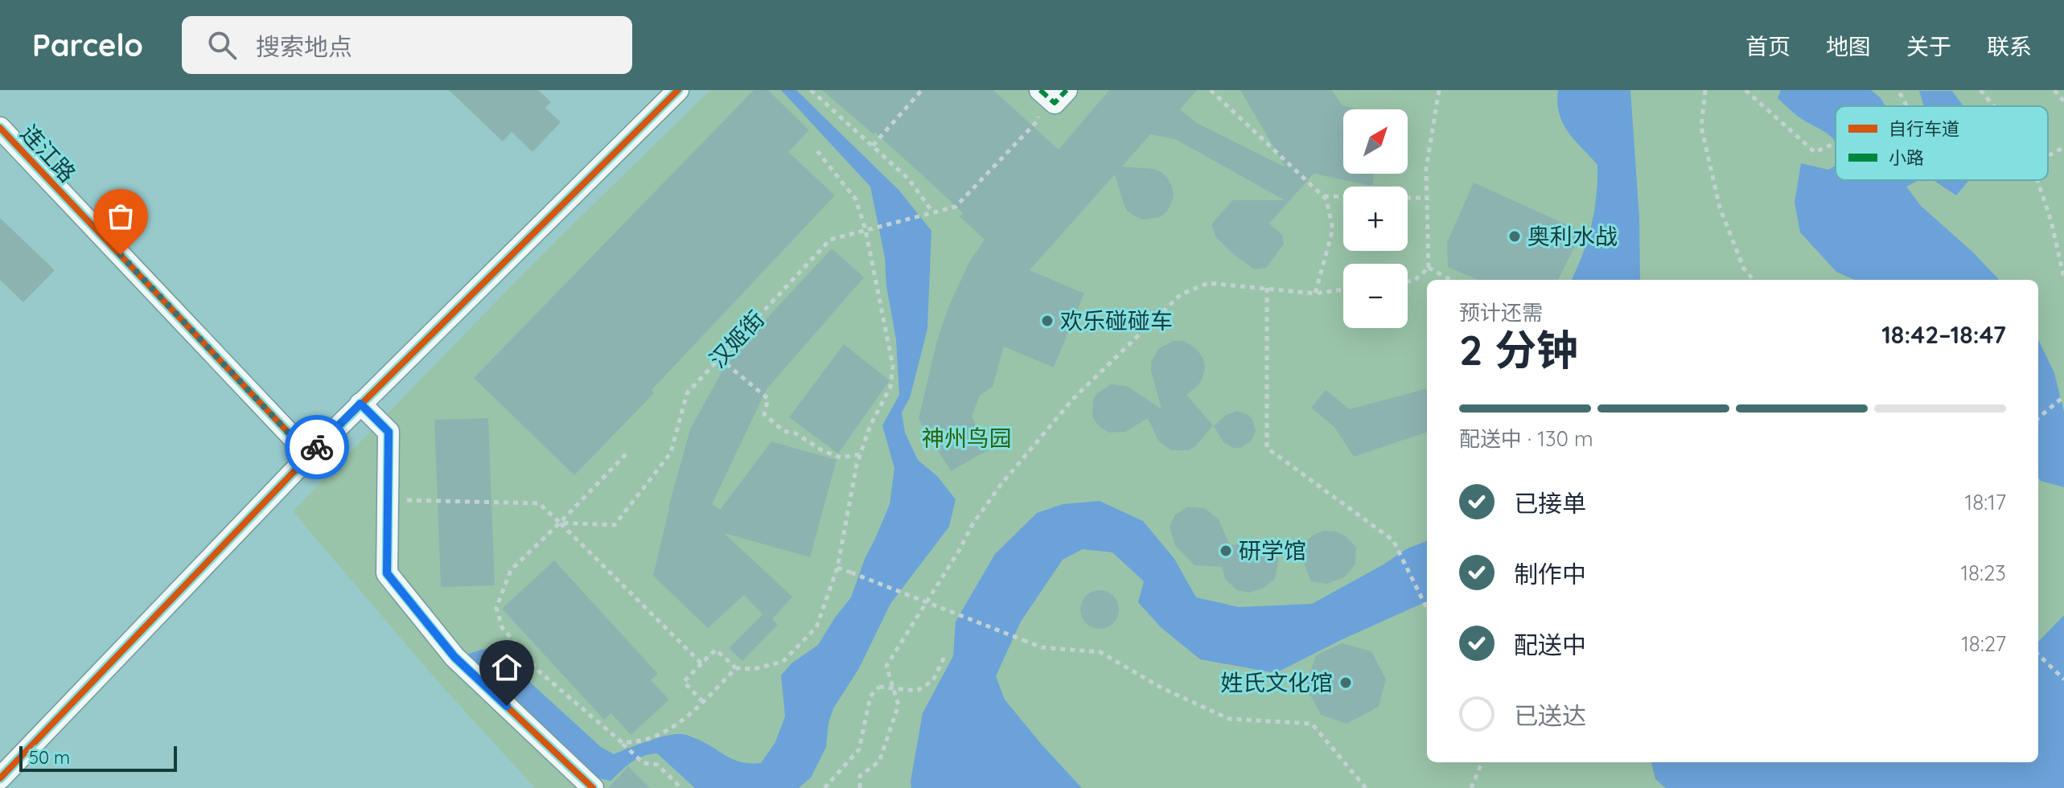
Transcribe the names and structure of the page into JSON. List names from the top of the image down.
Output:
{
  "streets": {
    "street": ["连江路"],
    "path": ["汉姬街"]
  },
  "parks": ["神州鸟园"],
  "places": [
    "奥利水战",
    "欢乐碰碰车",
    "研学馆",
    "姓氏文化馆"
  ],
  "legend": ["自行车道", "小路"],
  "scale_bar": "50 m",
  "north": "top right",
  "page": {
    "header": "Parcelo",
    "search": "搜索地点",
    "nav": [
      "首页",
      "地图",
      "关于",
      "联系"
    ],
    "map_buttons": ["+", "−"],
    "heading": ["2 分钟", "预计还需", "18:42–18:47"],
    "bar": "配送中 · 130 m",
    "list": [
      ["已接单", "18:17"],
      ["制作中", "18:23"],
      ["配送中", "18:27"],
      "已送达"
    ],
    "scale": "50 m"
  }
}
